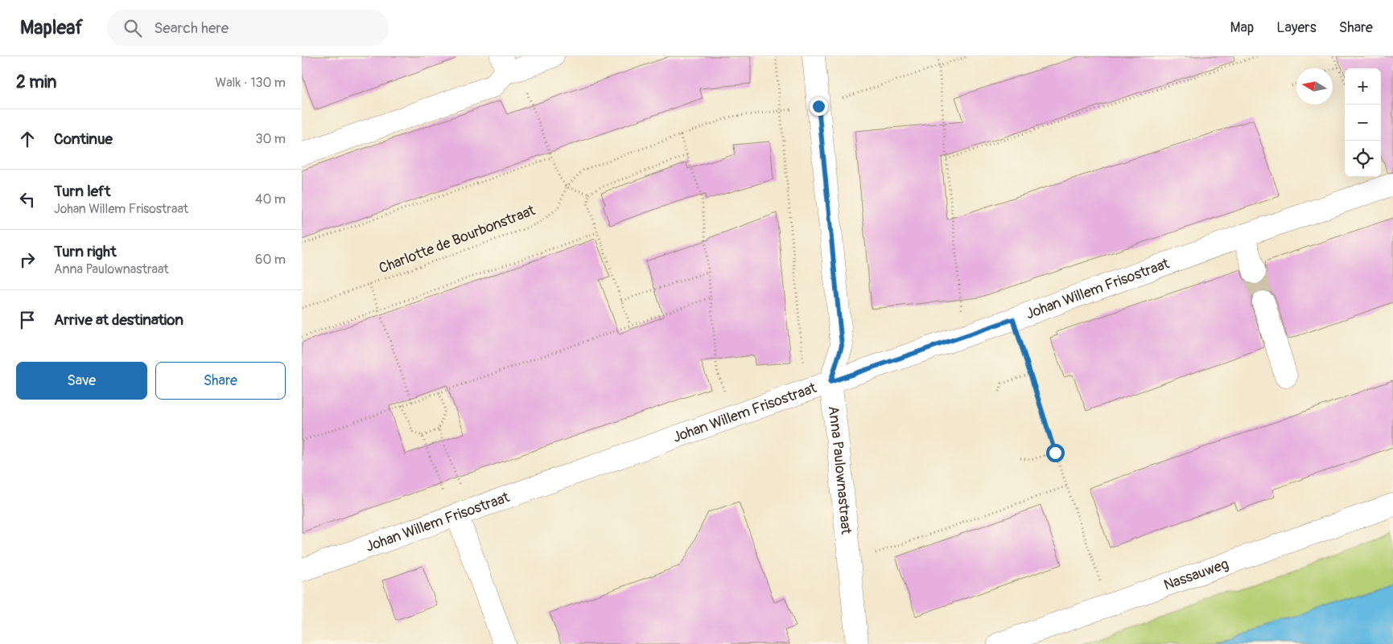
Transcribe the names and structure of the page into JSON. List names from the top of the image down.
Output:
{
  "streets": {
    "street": ["Johan Willem Frisostraat", "Anna Paulownastraat", "Nassauweg"],
    "path": ["Charlotte de Bourbonstraat"]
  },
  "crossings": [
    ["Charlotte de Bourbonstraat", "Anna Paulownastraat"],
    ["Johan Willem Frisostraat", "Anna Paulownastraat"]
  ],
  "north": "left",
  "page": {
    "header": "Mapleaf",
    "search": "Search here",
    "nav": ["Map", "Layers", "Share"],
    "heading": ["2 min", "Walk · 130 m"],
    "map_buttons": ["+", "−"],
    "list": [
      ["Continue", "30 m"],
      ["Turn left", "Johan Willem Frisostraat", "40 m"],
      ["Turn right", "Anna Paulownastraat", "60 m"],
      "Arrive at destination"
    ],
    "buttons": ["Save", "Share"]
  }
}
